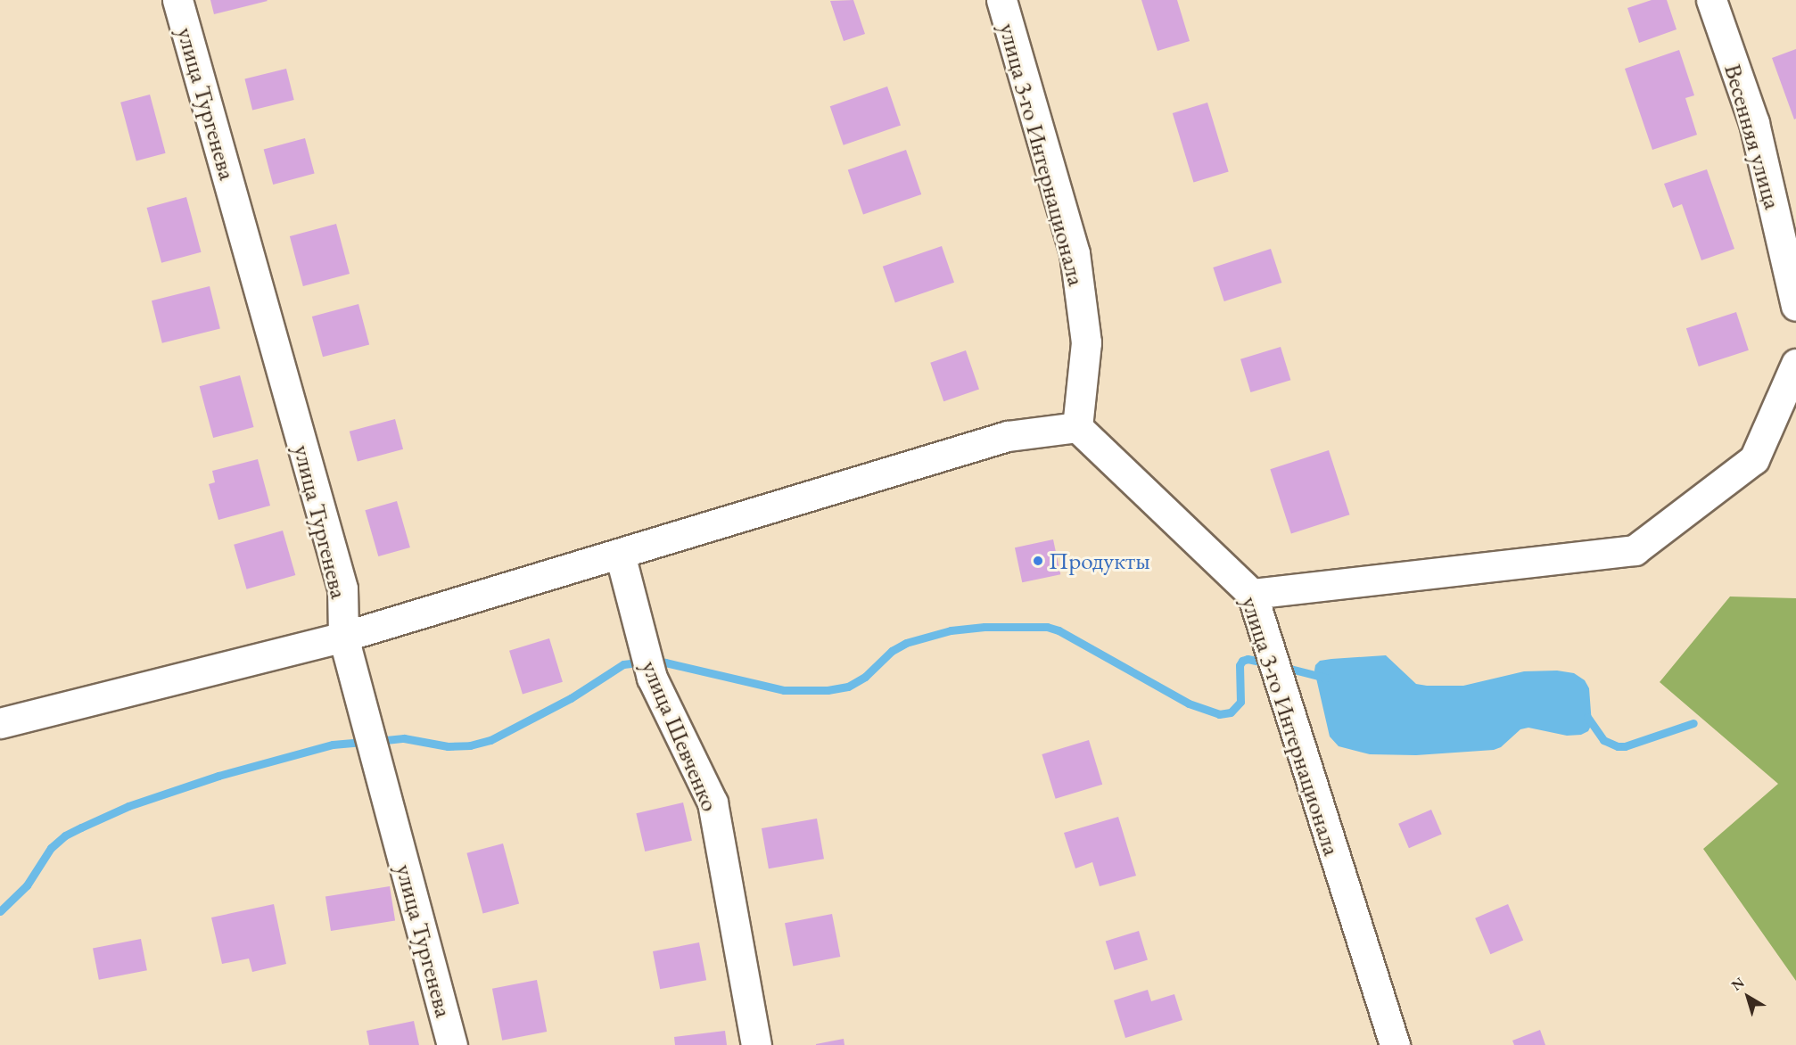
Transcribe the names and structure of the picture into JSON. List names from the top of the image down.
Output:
{
  "streets": {
    "street": [
      "улица Тургенева",
      "Весенняя улица",
      "улица 3-го Интернационала",
      "улица Шевченко"
    ]
  },
  "places": ["Продукты"],
  "north": "top left"
}
